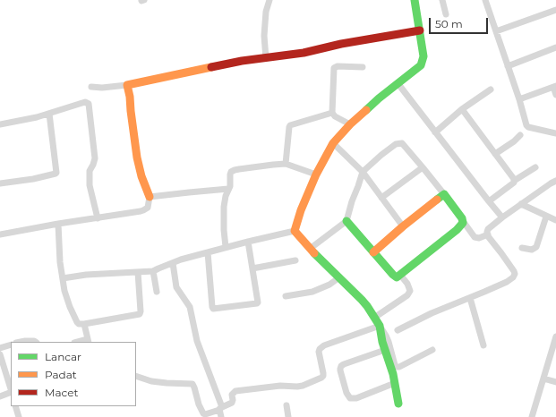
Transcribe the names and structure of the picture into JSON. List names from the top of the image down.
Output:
{
  "legend": ["Lancar", "Padat", "Macet"],
  "scale_bar": "50 m"
}
